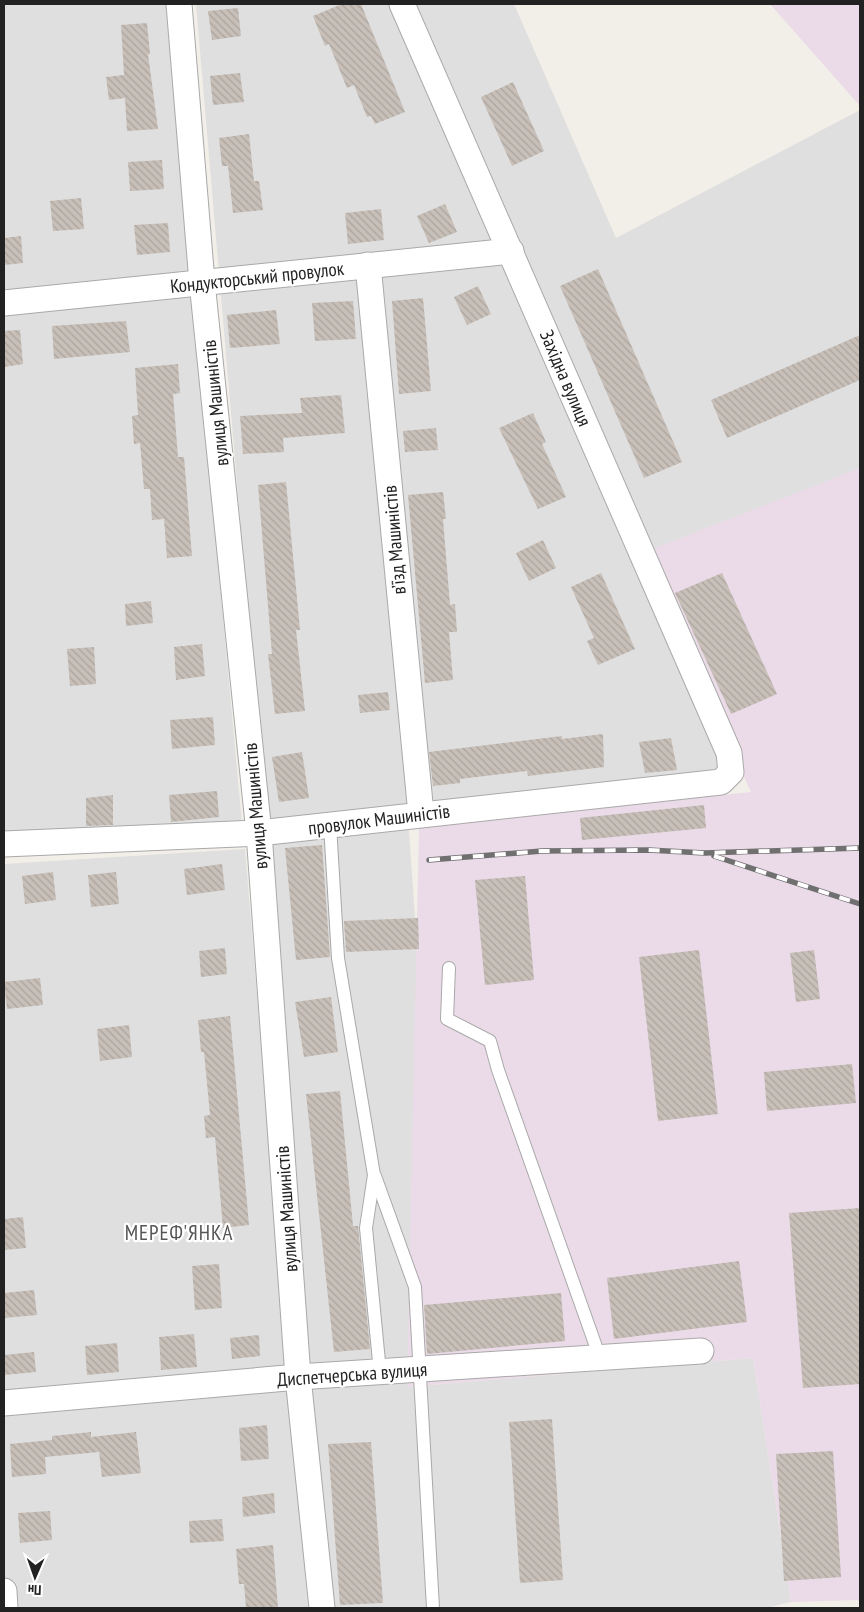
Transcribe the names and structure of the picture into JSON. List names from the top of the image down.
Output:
{
  "streets": {
    "street": [
      "Кондукторський провулок",
      "Західна вулиця",
      "вулиця Машиністів",
      "в’їзд Машиністів",
      "провулок Машиністів",
      "Диспетчерська вулиця"
    ]
  },
  "crossings": [
    ["Кондукторський провулок", "Західна вулиця"],
    ["Кондукторський провулок", "вулиця Машиністів"],
    ["Кондукторський провулок", "в’їзд Машиністів"],
    ["Західна вулиця", "провулок Машиністів"],
    ["вулиця Машиністів", "провулок Машиністів"],
    ["вулиця Машиністів", "Диспетчерська вулиця"],
    ["в’їзд Машиністів", "провулок Машиністів"]
  ],
  "districts": ["МЕРЕФ'ЯНКА"],
  "north": "bottom"
}
